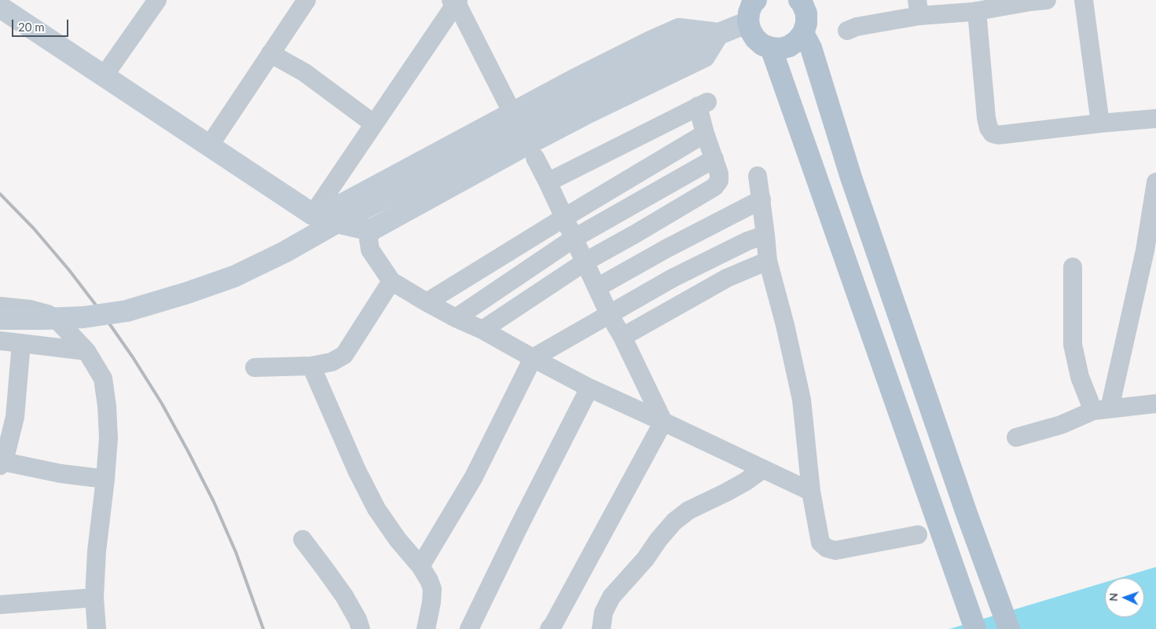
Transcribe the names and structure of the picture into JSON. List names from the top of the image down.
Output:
{
  "scale_bar": "20 m",
  "north": "left"
}
